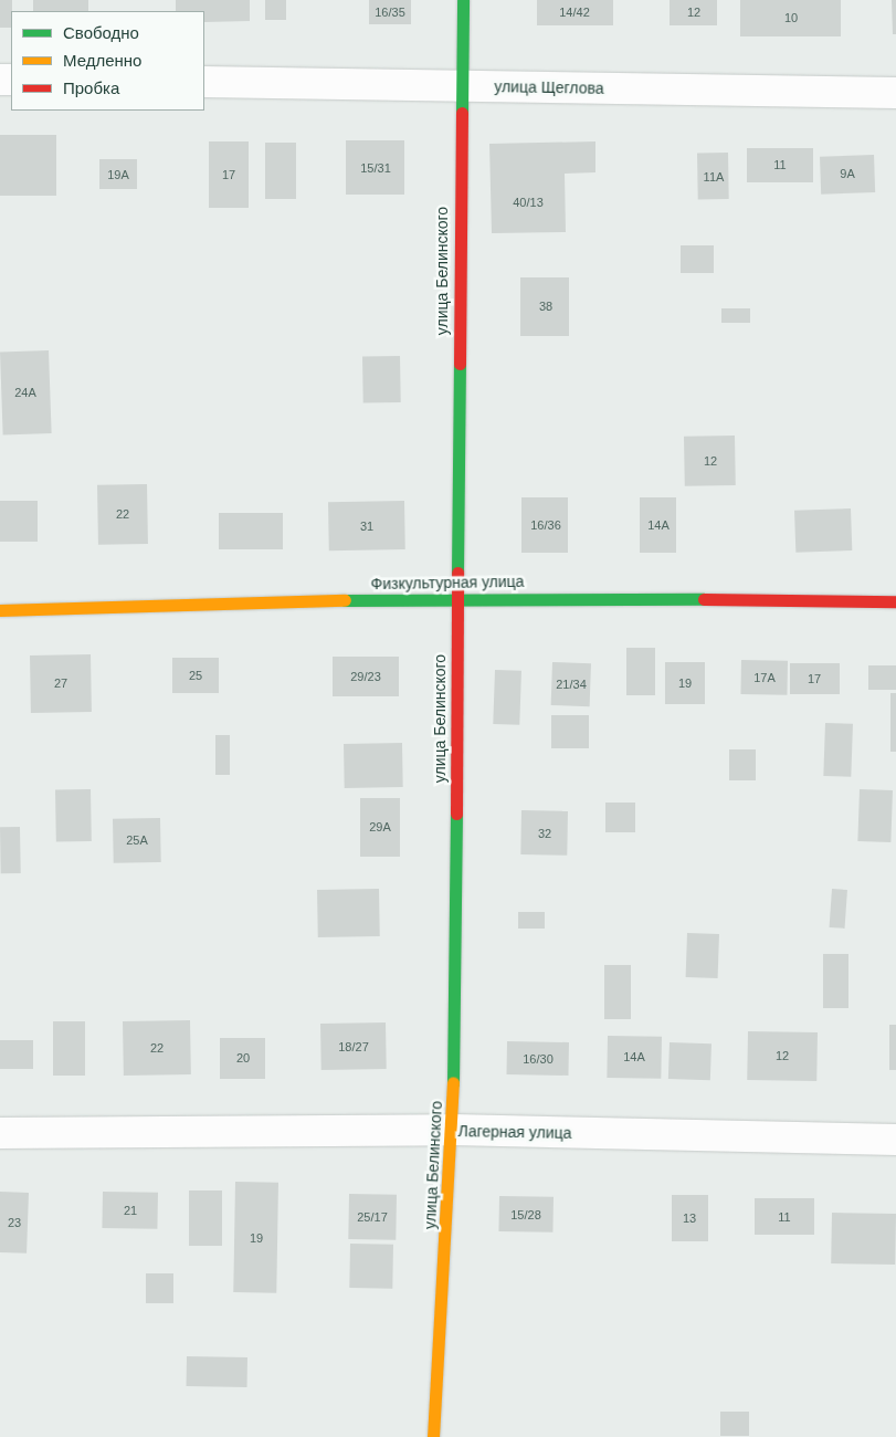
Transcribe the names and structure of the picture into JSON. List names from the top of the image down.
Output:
{
  "streets": {
    "street": [
      "улица Щеглова",
      "улица Белинского",
      "Физкультурная улица",
      "Лагерная улица"
    ]
  },
  "crossings": [
    ["улица Щеглова", "улица Белинского"],
    ["улица Белинского", "Физкультурная улица"],
    ["улица Белинского", "Лагерная улица"]
  ],
  "house_numbers": [
    "16/35",
    "14/42",
    "12",
    "10",
    "11",
    "15/31",
    "9А",
    "19А",
    "17",
    "11А",
    "40/13",
    "38",
    "24А",
    "12",
    "22",
    "16/36",
    "14А",
    "31",
    "25",
    "29/23",
    "17А",
    "17",
    "27",
    "19",
    "21/34",
    "29А",
    "32",
    "25А",
    "18/27",
    "22",
    "12",
    "14А",
    "20",
    "16/30",
    "21",
    "15/28",
    "25/17",
    "11",
    "13",
    "23",
    "19"
  ],
  "legend": ["Свободно", "Медленно", "Пробка"]
}
